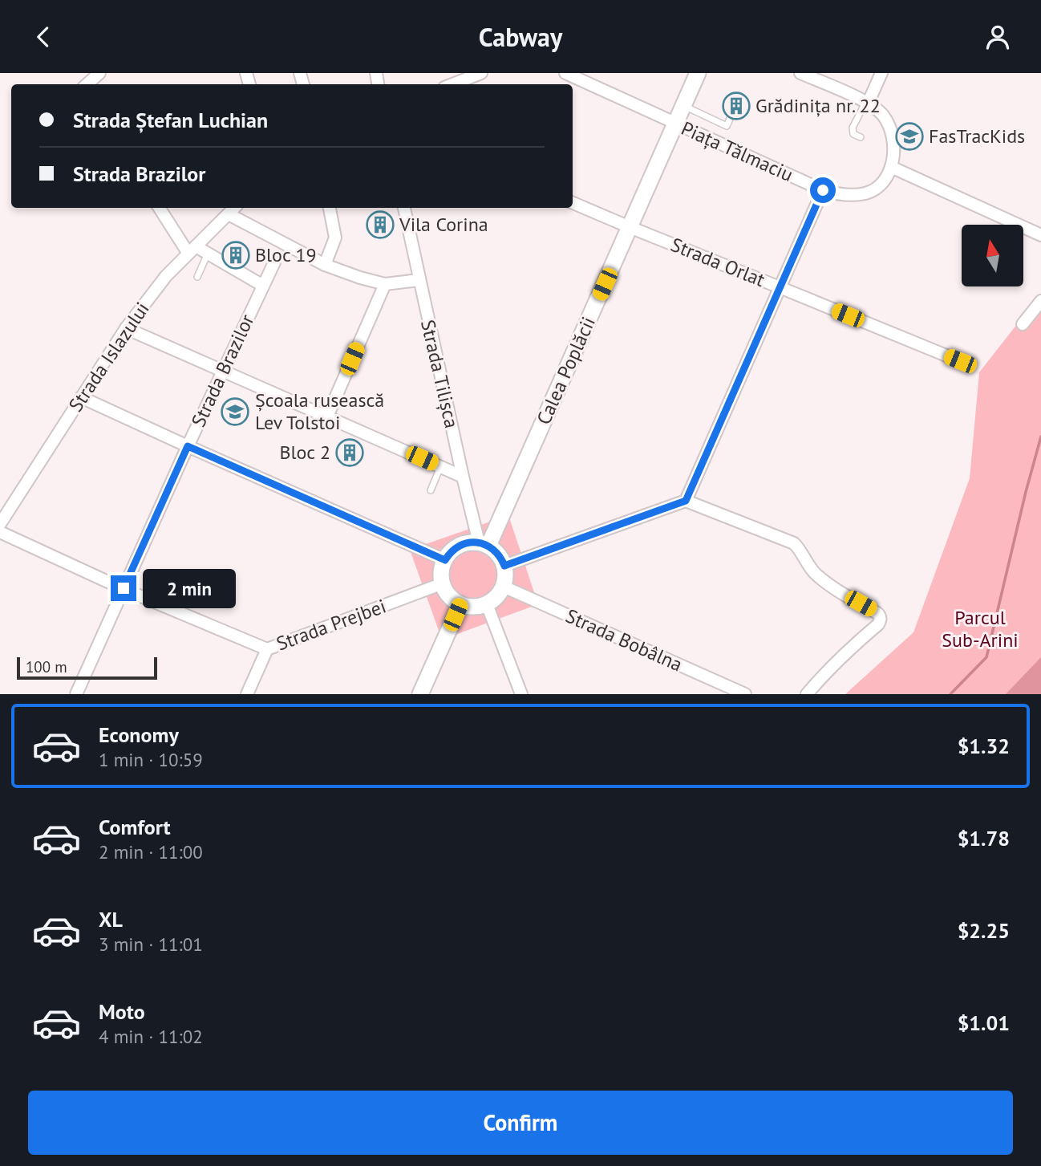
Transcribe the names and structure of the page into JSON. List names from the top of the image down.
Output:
{
  "streets": {
    "main road": ["Calea Poplăcii"],
    "street": [
      "Piața Tălmaciu",
      "Strada Orlat",
      "Strada Islazului",
      "Strada Brazilor",
      "Strada Tilișca",
      "Strada Prejbei",
      "Strada Bobâlna"
    ]
  },
  "crossings": [
    ["Piața Tălmaciu", "Calea Poplăcii"],
    ["Strada Orlat", "Calea Poplăcii"],
    ["Calea Poplăcii", "Strada Tilișca"],
    ["Calea Poplăcii", "Strada Prejbei"],
    ["Calea Poplăcii", "Strada Bobâlna"],
    ["Strada Tilișca", "Strada Prejbei"],
    ["Strada Tilișca", "Strada Bobâlna"],
    ["Strada Prejbei", "Strada Bobâlna"]
  ],
  "parks": ["Parcul Sub-Arini"],
  "places": {
    "building": [
      "Grădinița nr. 22",
      "Vila Corina",
      "Bloc 19",
      "Bloc 2"
    ],
    "school or university": ["FasTracKids", "Școala rusească Lev Tolstoi"]
  },
  "scale_bar": "100 m",
  "north": "top",
  "page": {
    "header": "Cabway",
    "banner": ["Strada Ștefan Luchian", "Strada Brazilor"],
    "bubble": "2 min",
    "scale": "100 m",
    "list": [
      {
        "name": "Economy",
        "note": "1 min · 10:59",
        "value": "$1.32"
      },
      {
        "name": "Comfort",
        "note": "2 min · 11:00",
        "value": "$1.78"
      },
      {
        "name": "XL",
        "note": "3 min · 11:01",
        "value": "$2.25"
      },
      {
        "name": "Moto",
        "note": "4 min · 11:02",
        "value": "$1.01"
      }
    ],
    "buttons": "Confirm"
  }
}
